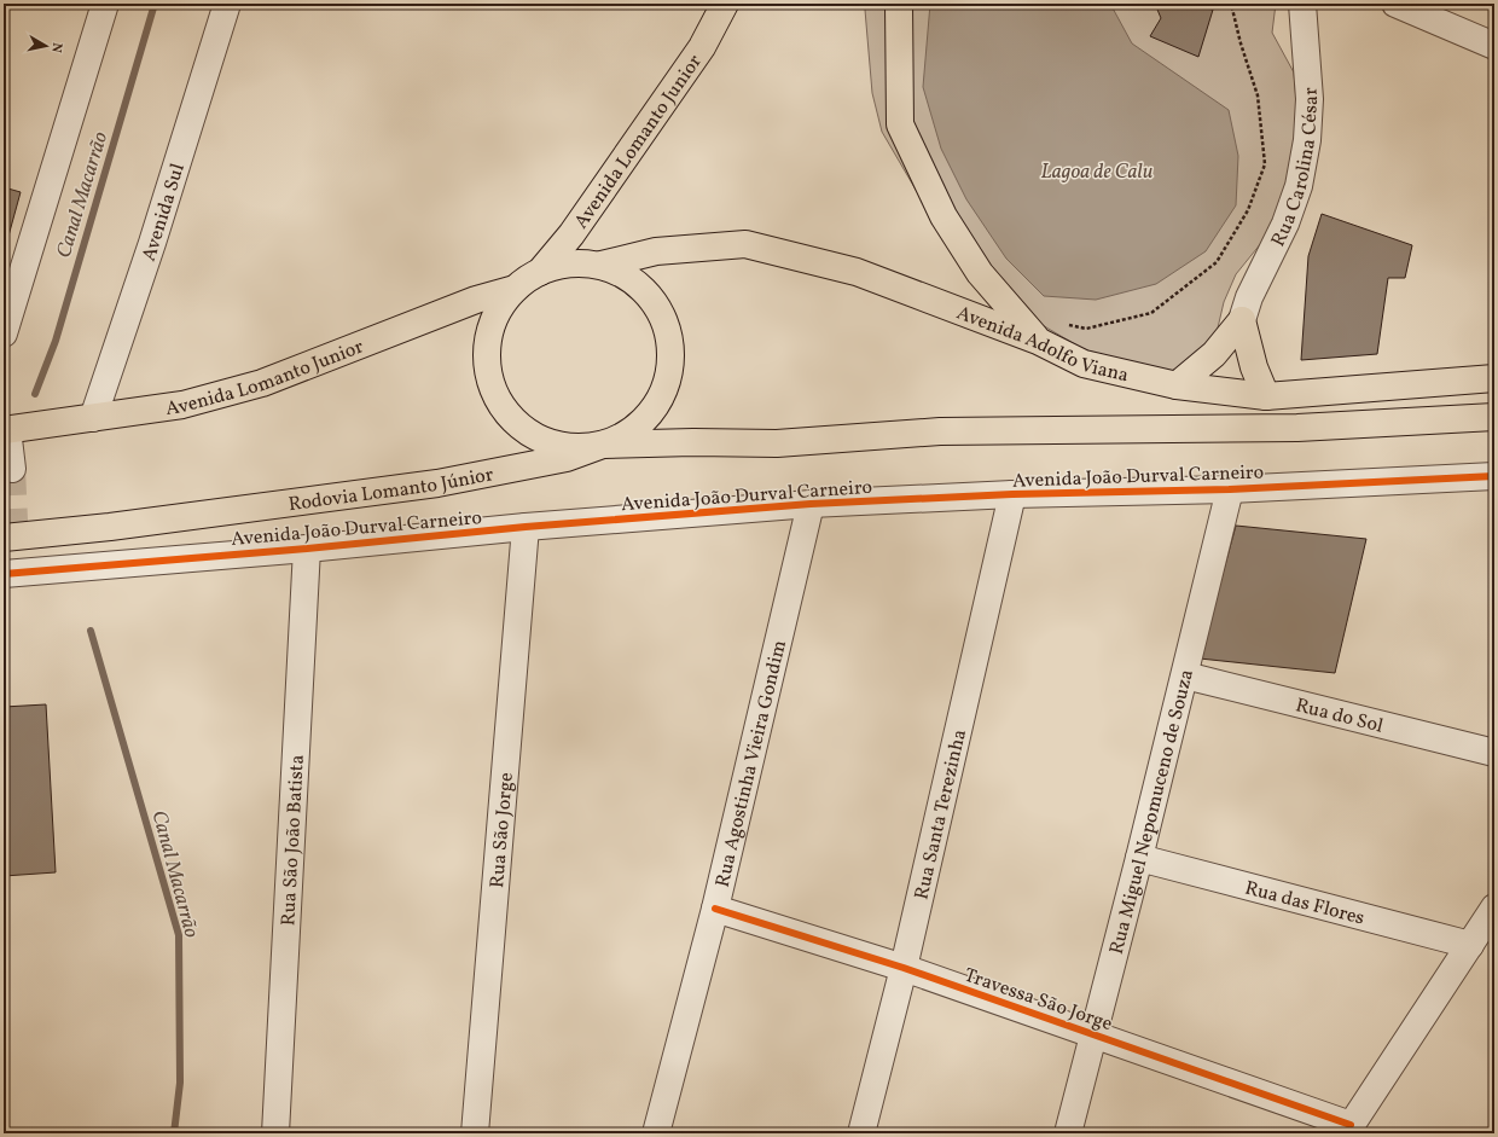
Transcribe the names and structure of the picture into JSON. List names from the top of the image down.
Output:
{
  "streets": {
    "main road": ["Avenida Lomanto Junior", "Avenida Adolfo Viana", "Rodovia Lomanto Júnior"],
    "street": [
      "Rua Carolina César",
      "Avenida Sul",
      "Avenida João Durval Carneiro",
      "Rua do Sol",
      "Rua Agostinha Vieira Gondim",
      "Rua Miguel Nepomuceno de Souza",
      "Rua Santa Terezinha",
      "Rua São Jorge",
      "Rua São João Batista",
      "Rua das Flores",
      "Travessa São Jorge"
    ]
  },
  "crossings": [
    ["Avenida Lomanto Junior", "Avenida Sul"],
    ["Avenida João Durval Carneiro", "Rua Agostinha Vieira Gondim"],
    ["Avenida João Durval Carneiro", "Rua Miguel Nepomuceno de Souza"],
    ["Avenida João Durval Carneiro", "Rua Santa Terezinha"],
    ["Avenida João Durval Carneiro", "Rua São Jorge"],
    ["Avenida João Durval Carneiro", "Rua São João Batista"],
    ["Rua do Sol", "Rua Miguel Nepomuceno de Souza"],
    ["Rua Agostinha Vieira Gondim", "Travessa São Jorge"],
    ["Rua Miguel Nepomuceno de Souza", "Rua das Flores"],
    ["Rua Miguel Nepomuceno de Souza", "Travessa São Jorge"],
    ["Rua Santa Terezinha", "Travessa São Jorge"]
  ],
  "water": ["Lagoa de Calu", "Canal Macarrão"],
  "north": "right"
}
